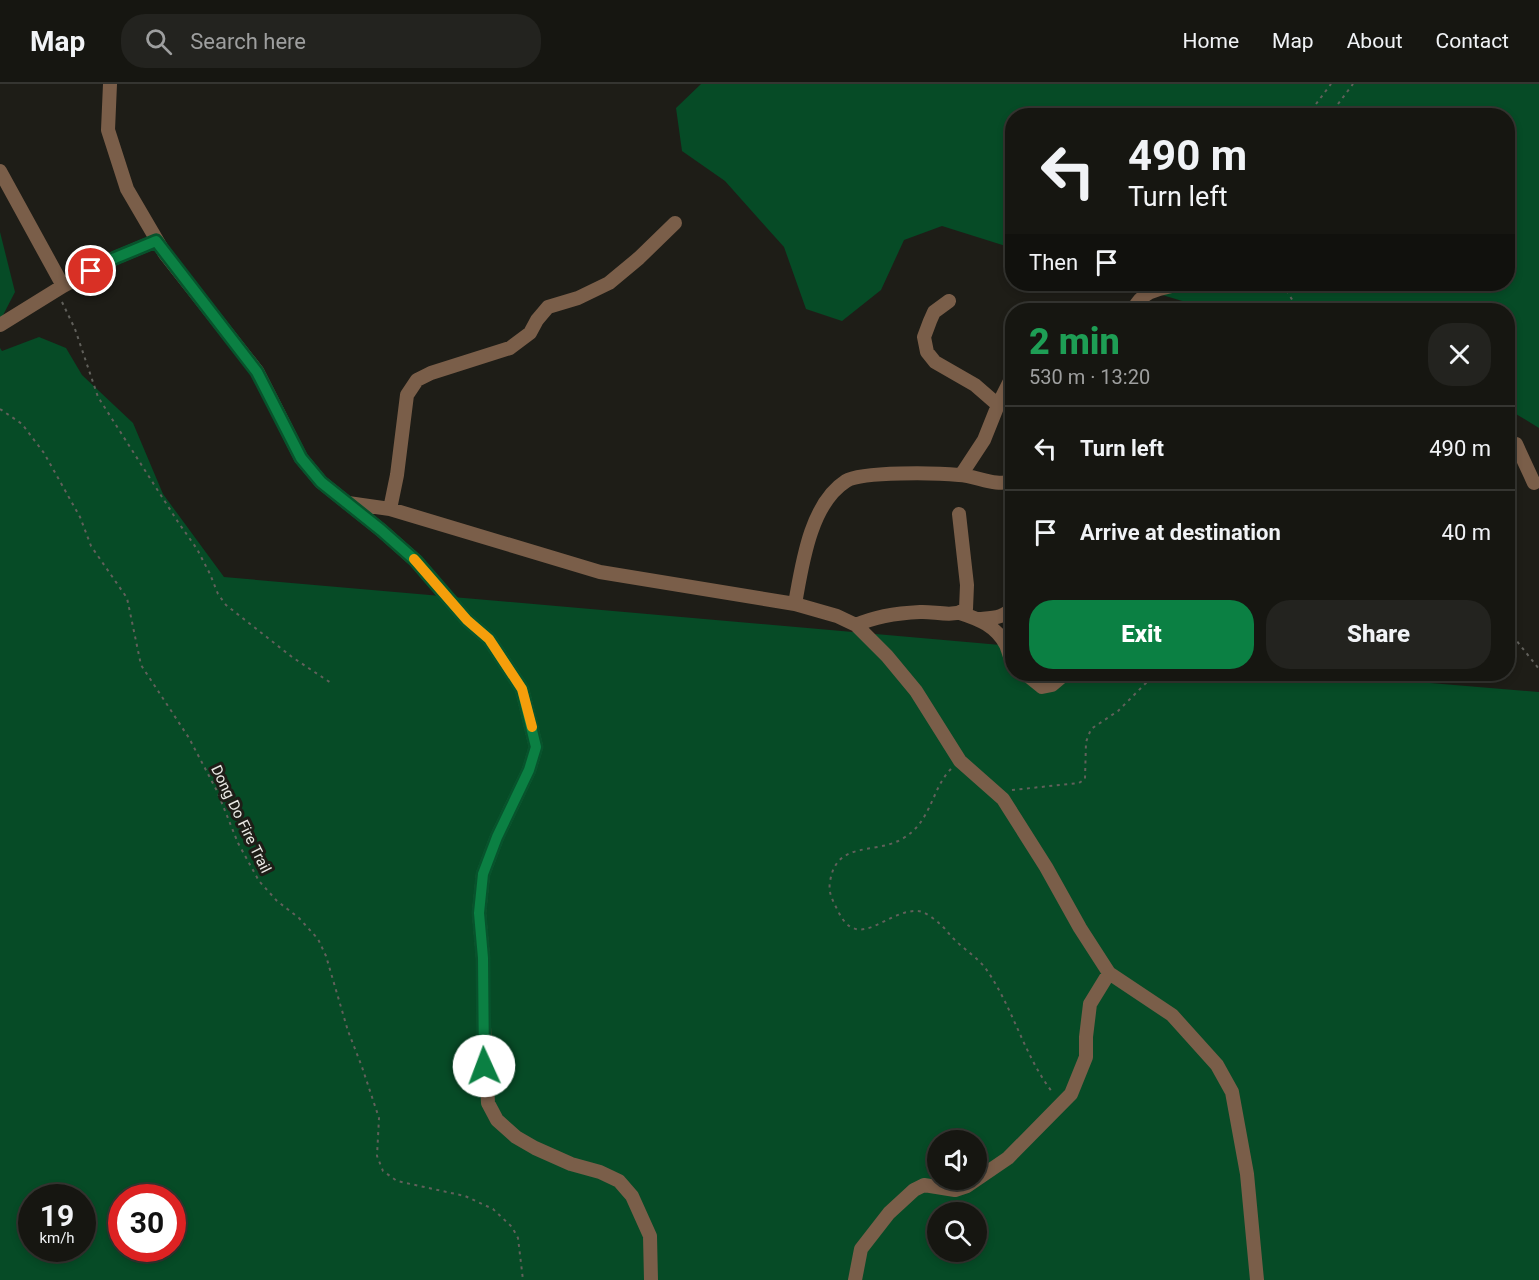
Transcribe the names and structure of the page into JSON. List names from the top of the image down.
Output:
{
  "streets": {
    "path": ["Dong Do Fire Trail"]
  },
  "page": {
    "header": "Map",
    "search": "Search here",
    "nav": [
      "Home",
      "Map",
      "About",
      "Contact"
    ],
    "turn": ["490 m", "Turn left"],
    "then": "Then",
    "heading": ["2 min", "530 m · 13:20"],
    "list": [
      {
        "name": "Turn left",
        "value": "490 m"
      },
      {
        "name": "Arrive at destination",
        "value": "40 m"
      }
    ],
    "buttons": ["Exit", "Share"],
    "speed": "19 km/h",
    "limit": "30"
  }
}
